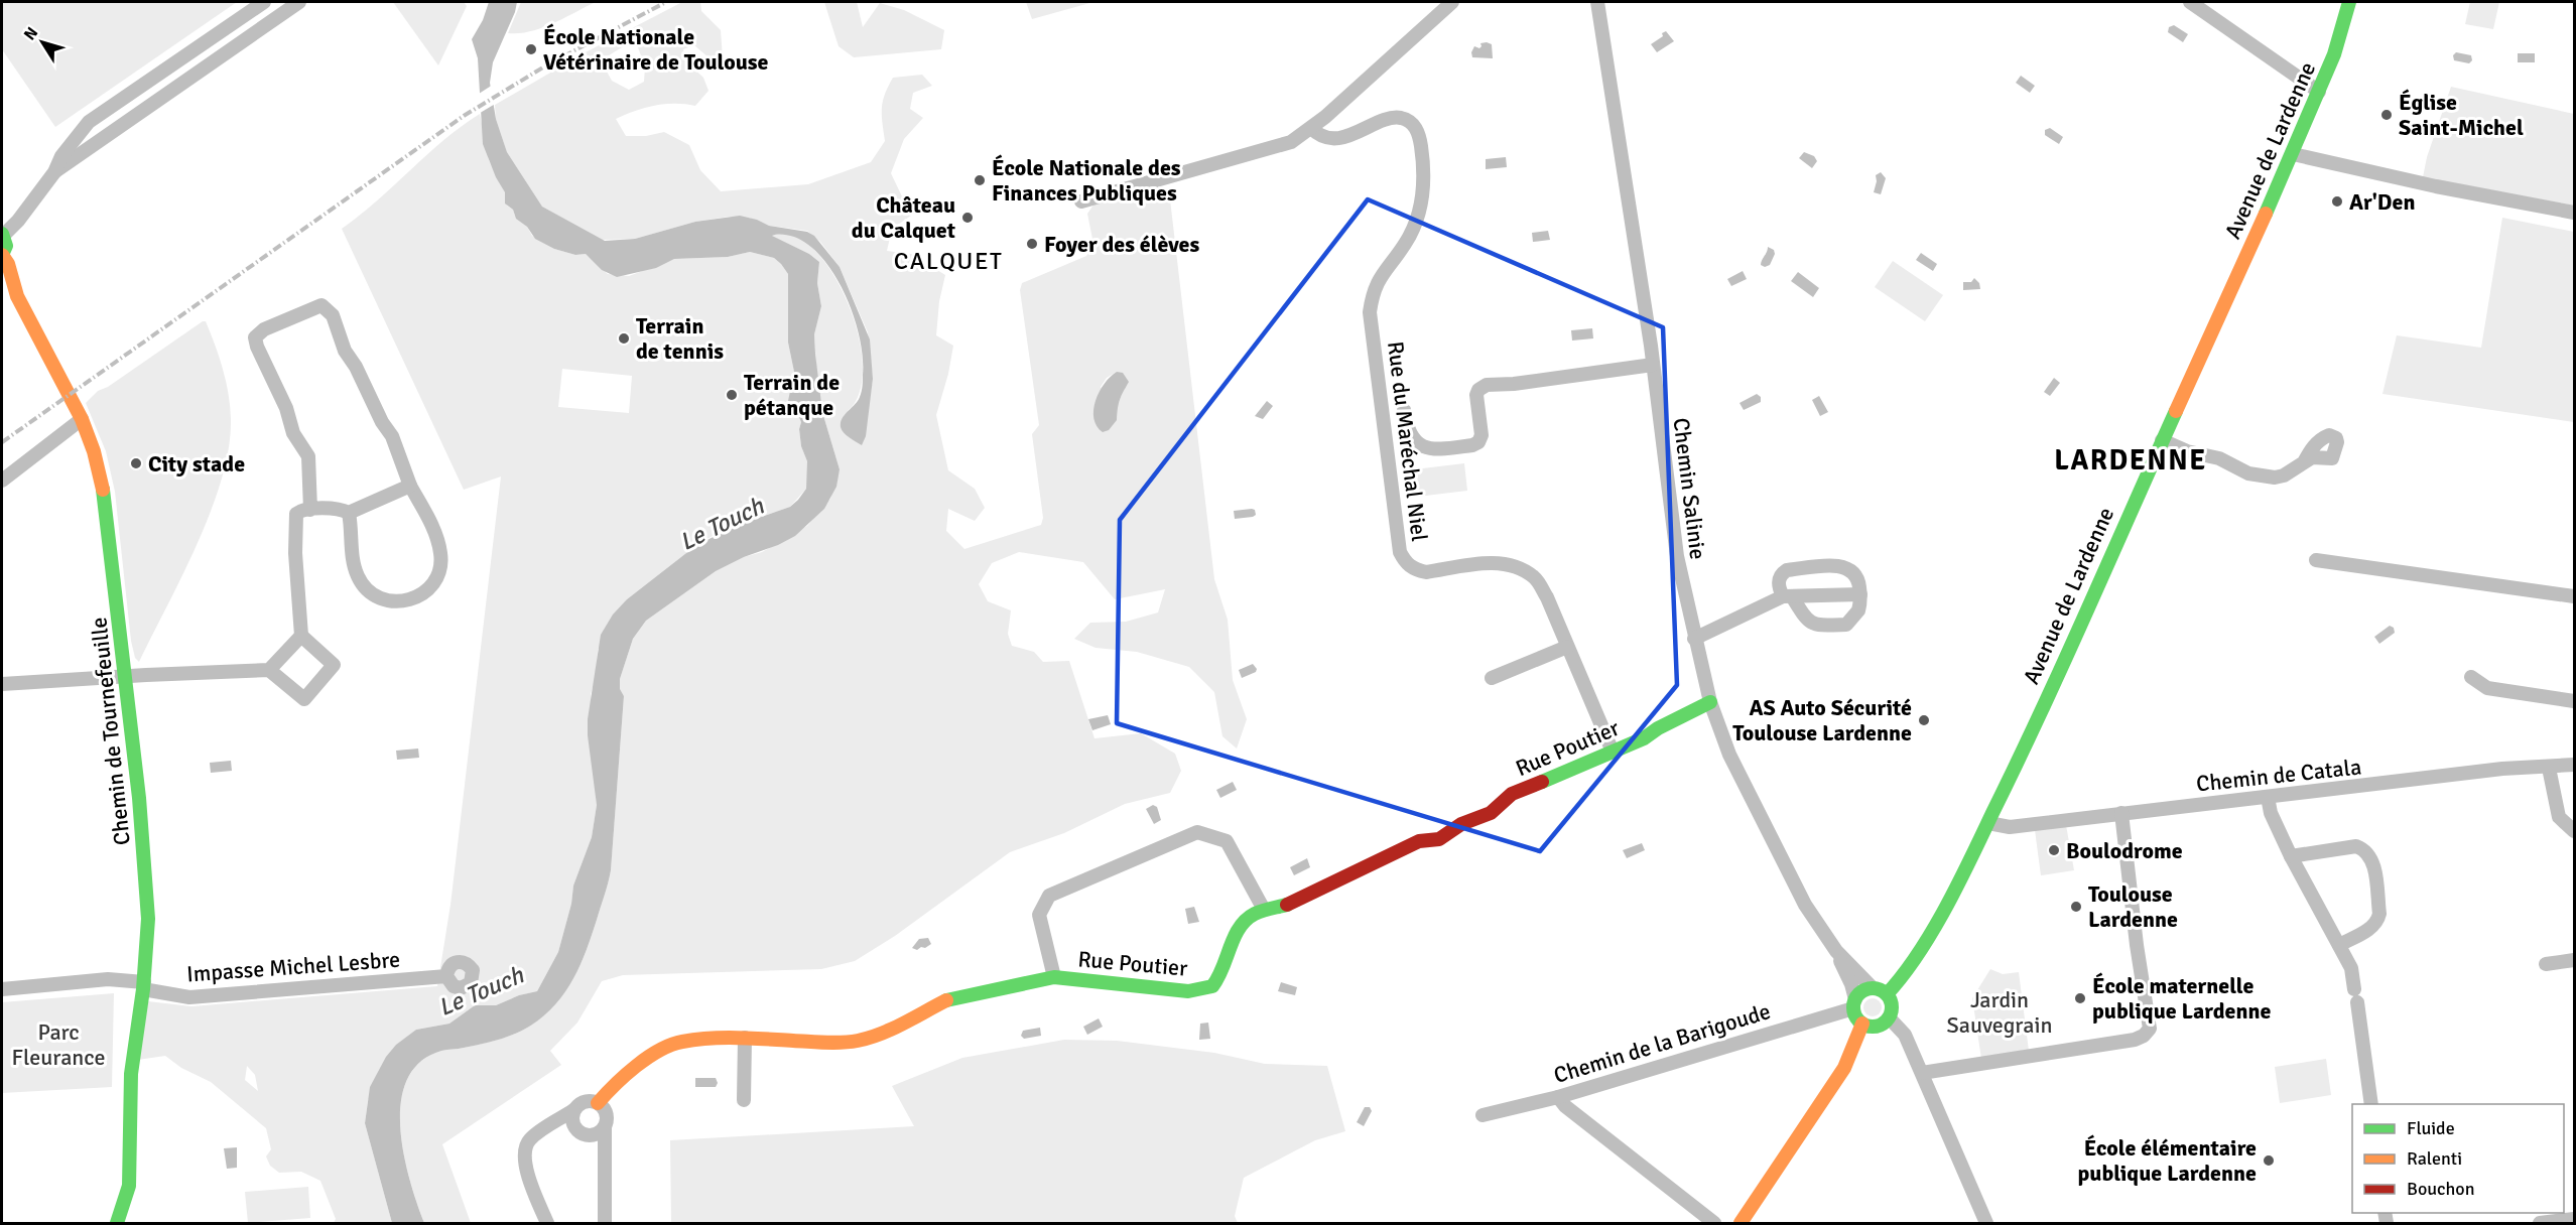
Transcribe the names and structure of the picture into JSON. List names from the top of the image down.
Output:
{
  "streets": {
    "street": [
      "Avenue de Lardenne",
      "Rue du Maréchal Niel",
      "Chemin Salinie",
      "Chemin de Tournefeuille",
      "Rue Poutier",
      "Chemin de Catala",
      "Impasse Michel Lesbre",
      "Chemin de la Barigoude"
    ]
  },
  "crossings": [
    ["Avenue de Lardenne", "Chemin Salinie"],
    ["Avenue de Lardenne", "Chemin de Catala"],
    ["Avenue de Lardenne", "Chemin de la Barigoude"],
    ["Rue du Maréchal Niel", "Rue Poutier"],
    ["Chemin Salinie", "Rue Poutier"],
    ["Chemin Salinie", "Chemin de la Barigoude"],
    ["Chemin de Tournefeuille", "Impasse Michel Lesbre"]
  ],
  "districts": ["CALQUET", "LARDENNE"],
  "water": ["Le Touch"],
  "parks": ["Jardin Sauvegrain", "Parc Fleurance"],
  "places": [
    "École Nationale Vétérinaire de Toulouse",
    "Église Saint-Michel",
    "École Nationale des Finances Publiques",
    "Ar'Den",
    "Château du Calquet",
    "Foyer des élèves",
    "Terrain de tennis",
    "Terrain de pétanque",
    "City stade",
    "AS Auto Sécurité Toulouse Lardenne",
    "Boulodrome",
    "Toulouse Lardenne",
    "École maternelle publique Lardenne",
    "École élémentaire publique Lardenne"
  ],
  "legend": ["Fluide", "Ralenti", "Bouchon"],
  "north": "top left"
}
